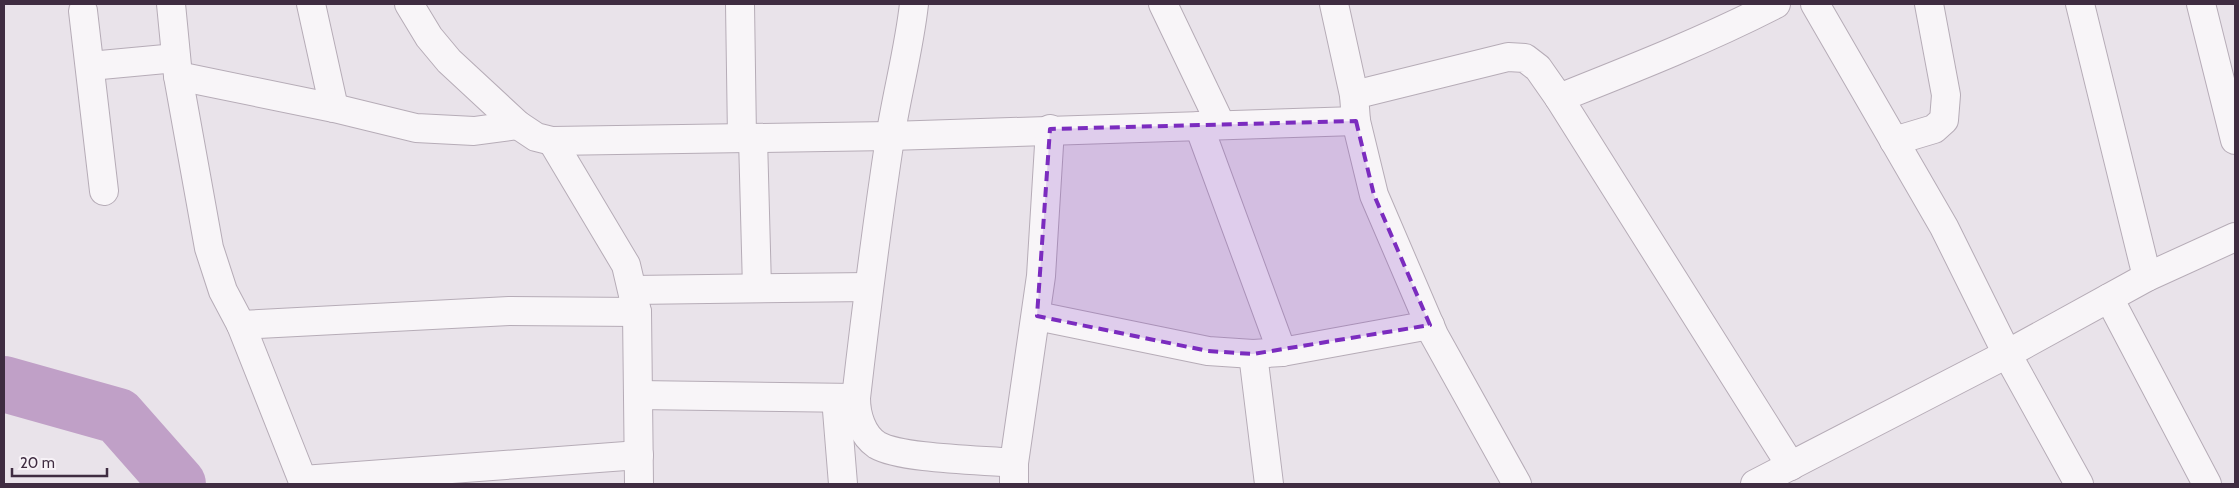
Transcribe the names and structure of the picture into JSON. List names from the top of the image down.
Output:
{
  "scale_bar": "20 m"
}
